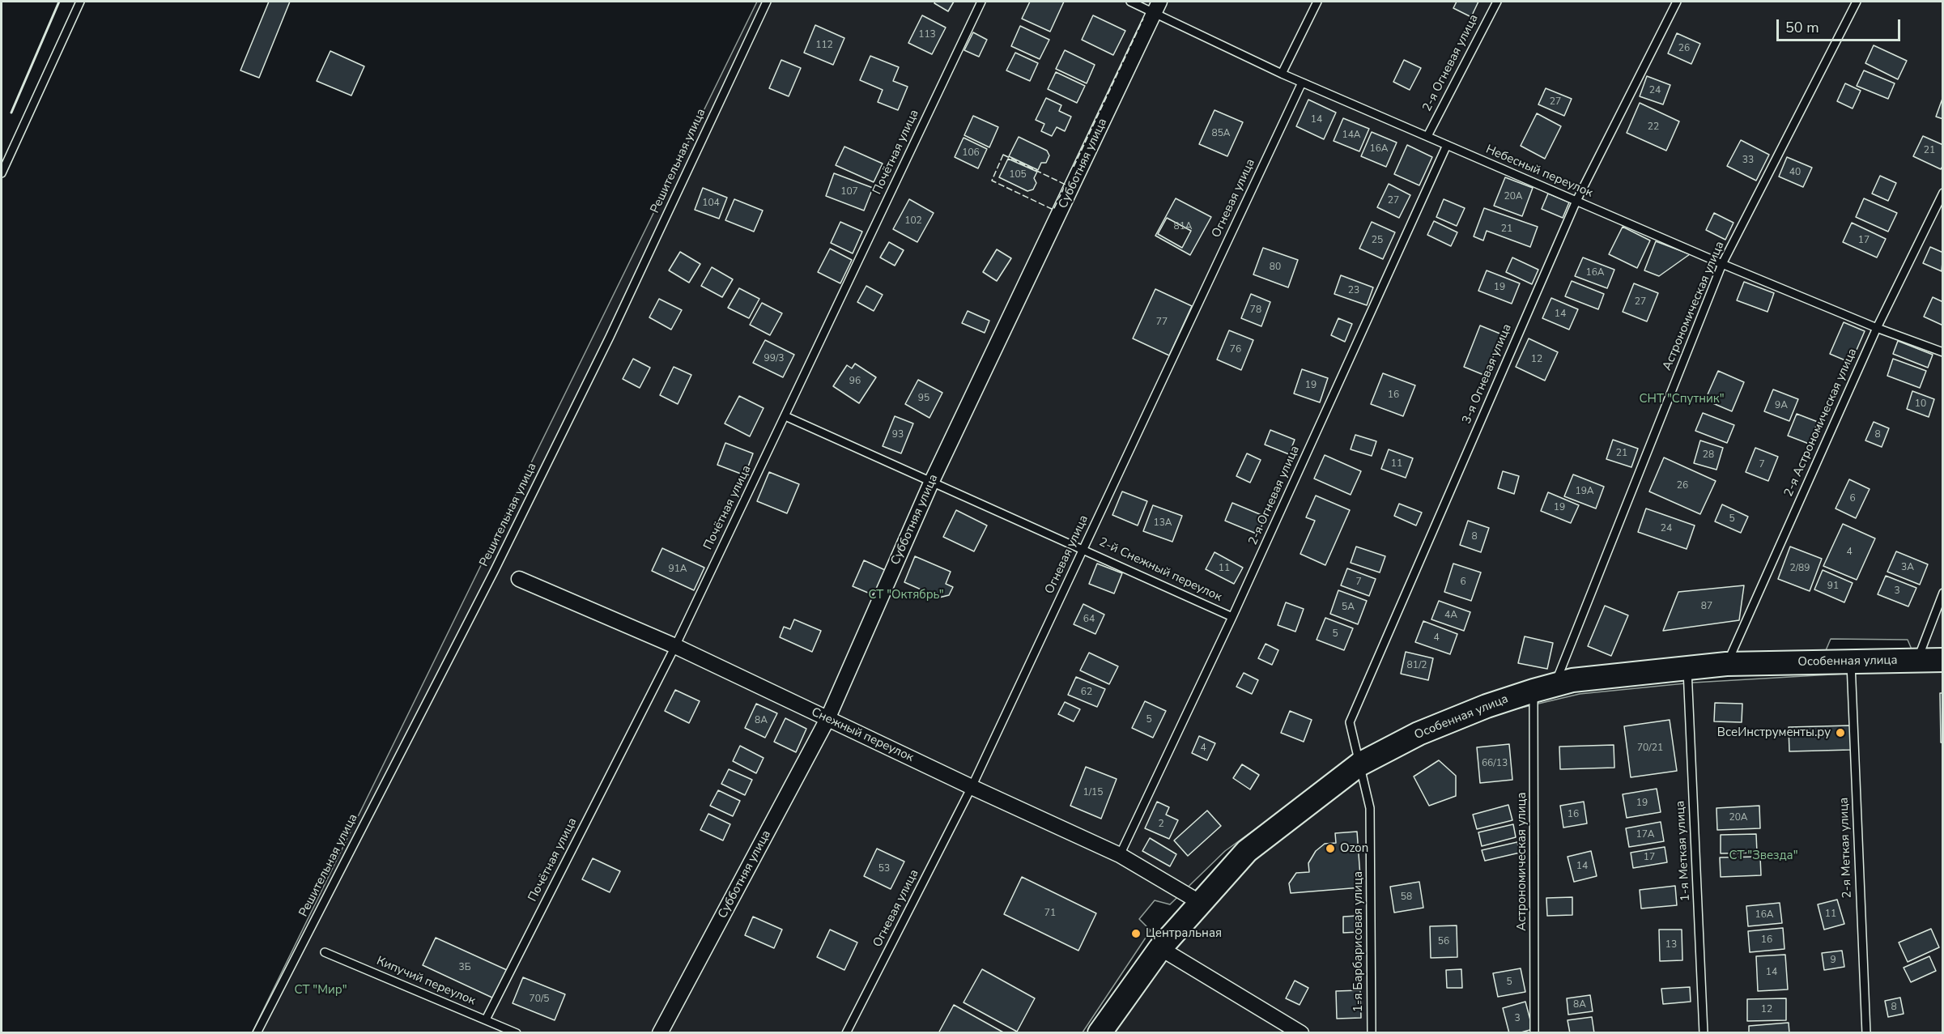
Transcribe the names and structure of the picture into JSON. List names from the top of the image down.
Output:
{
  "streets": {
    "main road": ["Особенная улица"],
    "street": ["Субботняя улица", "Снежный переулок"],
    "lane": [
      "2-я Огневая улица",
      "Почётная улица",
      "Решительная улица",
      "Небесный переулок",
      "Огневая улица",
      "Астрономическая улица",
      "3-я Огневая улица",
      "2-я Астрономическая улица",
      "2-й Снежный переулок",
      "2-я Меткая улица",
      "1-я Меткая улица",
      "1-я Барбарисовая улица",
      "Кипучий переулок"
    ]
  },
  "crossings": [
    ["2-я Огневая улица", "Небесный переулок"],
    ["2-я Огневая улица", "2-й Снежный переулок"],
    ["2-я Огневая улица", "Снежный переулок"],
    ["Почётная улица", "2-й Снежный переулок"],
    ["Почётная улица", "Снежный переулок"],
    ["Почётная улица", "Кипучий переулок"],
    ["Субботняя улица", "Небесный переулок"],
    ["Субботняя улица", "2-й Снежный переулок"],
    ["Субботняя улица", "Снежный переулок"],
    ["Небесный переулок", "Огневая улица"],
    ["Небесный переулок", "Астрономическая улица"],
    ["Небесный переулок", "3-я Огневая улица"],
    ["Небесный переулок", "2-я Астрономическая улица"],
    ["Огневая улица", "2-й Снежный переулок"],
    ["Огневая улица", "Снежный переулок"],
    ["Астрономическая улица", "Особенная улица"],
    ["3-я Огневая улица", "Особенная улица"],
    ["3-я Огневая улица", "1-я Барбарисовая улица"],
    ["2-я Астрономическая улица", "Особенная улица"],
    ["Особенная улица", "Снежный переулок"],
    ["Особенная улица", "2-я Меткая улица"],
    ["Особенная улица", "1-я Меткая улица"],
    ["Особенная улица", "1-я Барбарисовая улица"]
  ],
  "parks": [
    "СНТ \"Спутник\"",
    "СТ \"Октябрь\"",
    "СТ \"Звезда\"",
    "СТ \"Мир\""
  ],
  "places": ["ВсеИнструменты.ру", "Ozon", "Центральная"],
  "house_numbers": [
    "113",
    "112",
    "26",
    "24",
    "27",
    "14",
    "22",
    "85А",
    "14А",
    "16А",
    "21",
    "106",
    "33",
    "40",
    "105",
    "107",
    "20А",
    "27",
    "104",
    "102",
    "81А",
    "21",
    "25",
    "17",
    "80",
    "16А",
    "19",
    "23",
    "27",
    "78",
    "14",
    "77",
    "76",
    "99/3",
    "12",
    "96",
    "19",
    "16",
    "95",
    "10",
    "9А",
    "93",
    "8",
    "21",
    "28",
    "11",
    "7",
    "26",
    "19А",
    "6",
    "19",
    "5",
    "13А",
    "24",
    "8",
    "4",
    "3А",
    "11",
    "2/89",
    "91А",
    "7",
    "6",
    "91",
    "3",
    "87",
    "5А",
    "4А",
    "64",
    "5",
    "4",
    "81/2",
    "62",
    "5",
    "8А",
    "4",
    "70/21",
    "66/13",
    "1/15",
    "19",
    "16",
    "20А",
    "2",
    "17А",
    "17",
    "14",
    "53",
    "58",
    "71",
    "11",
    "16А",
    "16",
    "56",
    "13",
    "9",
    "3Б",
    "14",
    "5",
    "70/5",
    "8А",
    "8",
    "12",
    "3"
  ],
  "scale_bar": "50 m"
}
